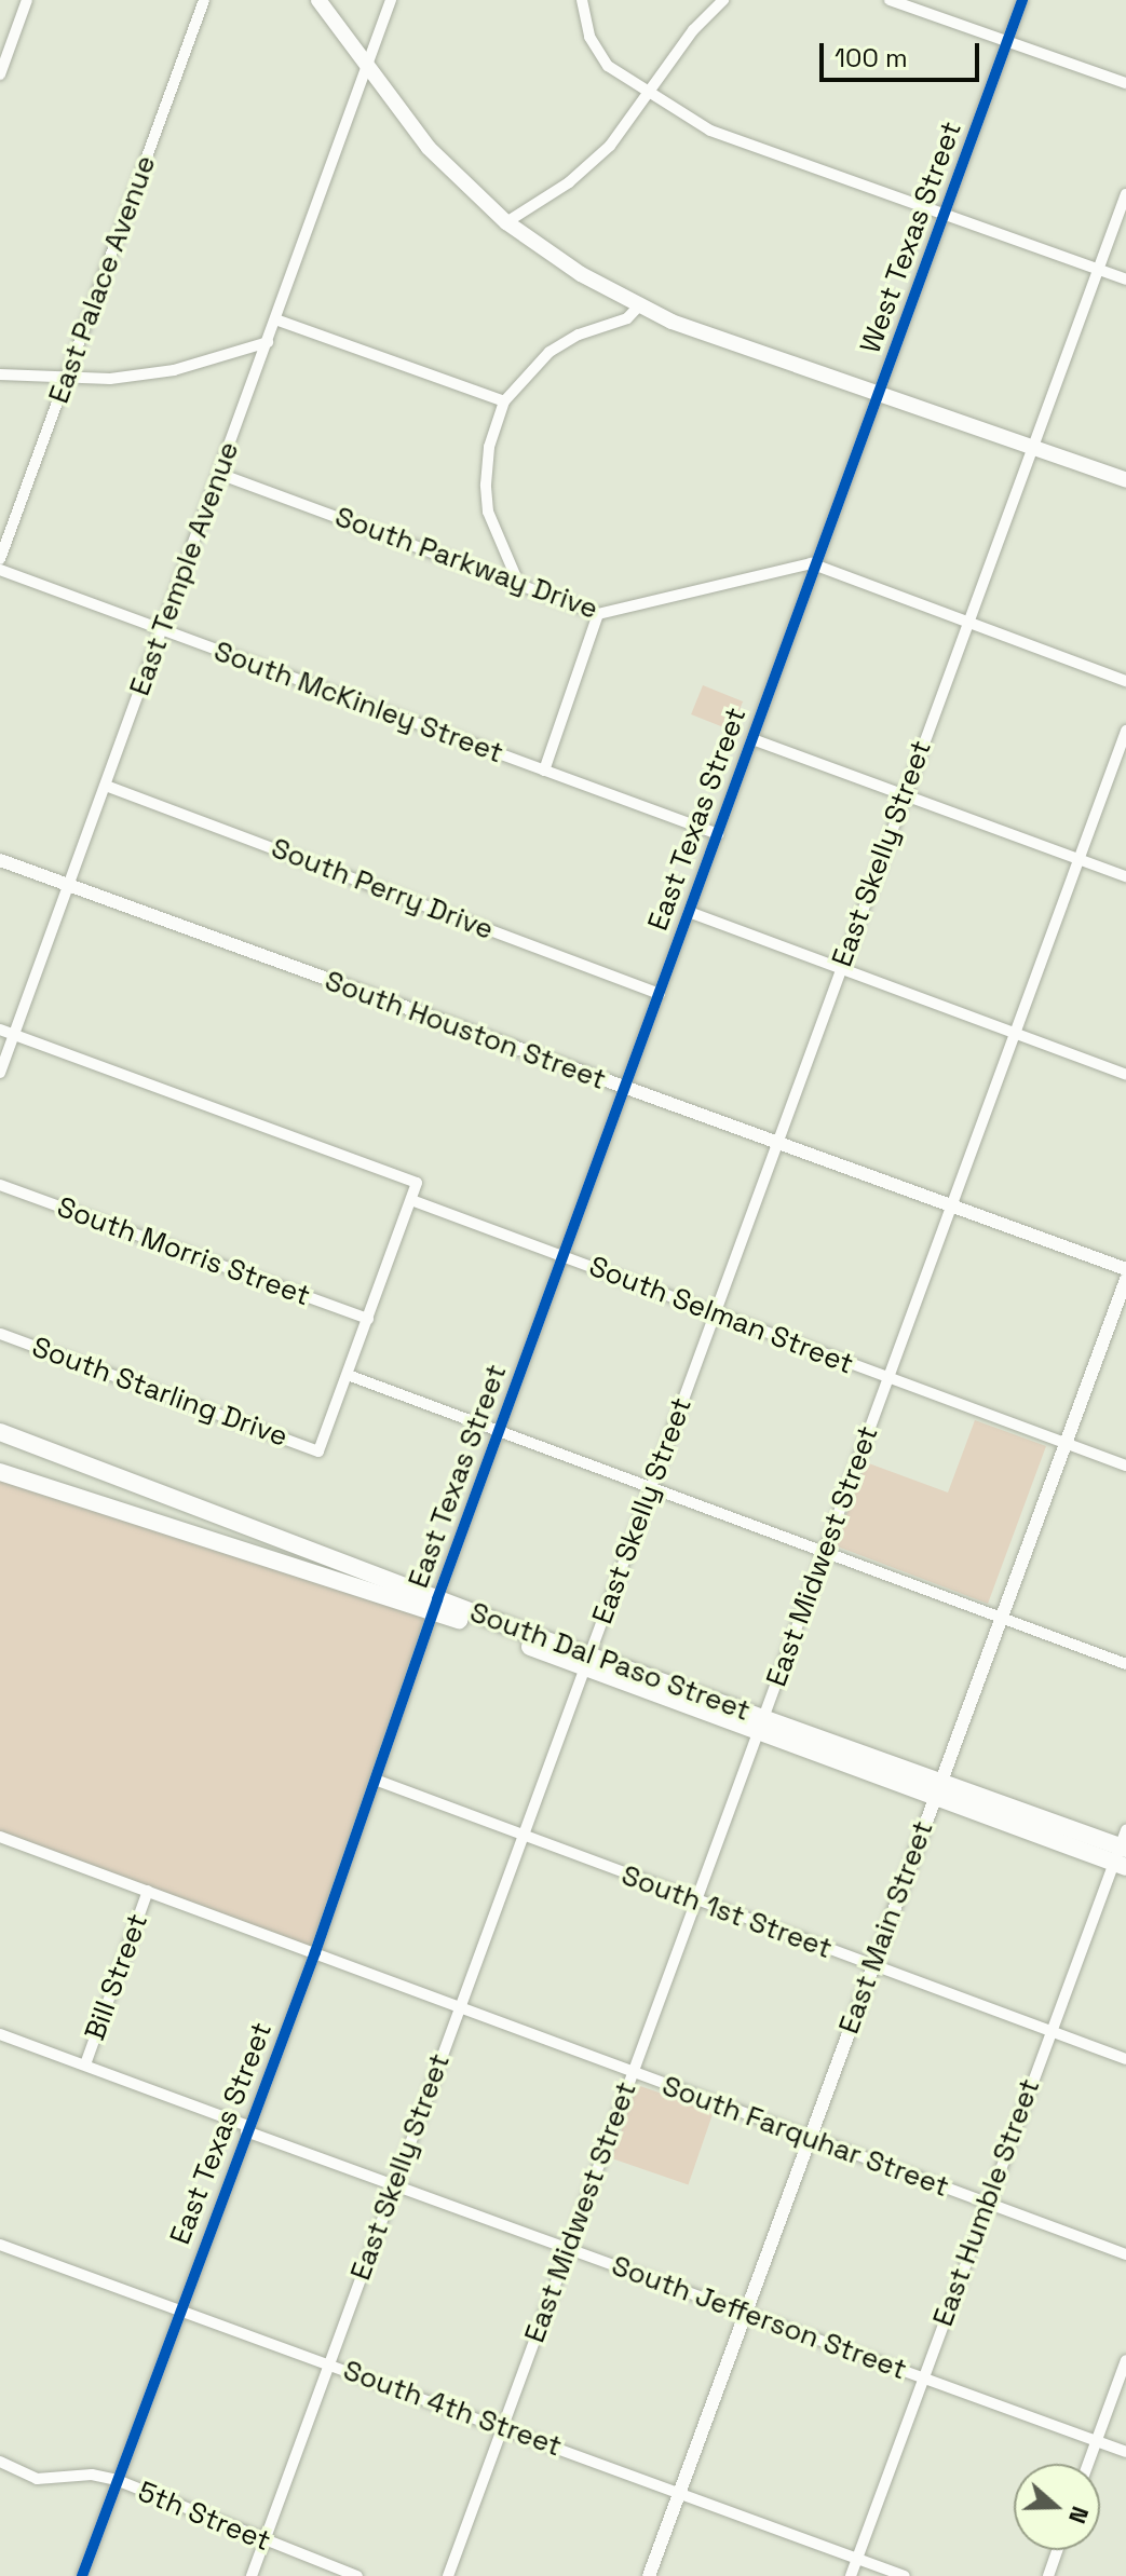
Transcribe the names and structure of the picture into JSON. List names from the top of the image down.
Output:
{
  "streets": {
    "main road": ["South Dal Paso Street"],
    "street": [
      "West Texas Street",
      "East Palace Avenue",
      "South Parkway Drive",
      "East Temple Avenue",
      "South McKinley Street",
      "East Texas Street",
      "East Skelly Street",
      "South Perry Drive",
      "South Houston Street",
      "South Morris Street",
      "South Selman Street",
      "South Starling Drive",
      "East Midwest Street",
      "South 1st Street",
      "East Main Street",
      "Bill Street",
      "South Farquhar Street",
      "East Humble Street",
      "South Jefferson Street",
      "South 4th Street",
      "5th Street"
    ]
  },
  "crossings": [
    ["West Texas Street", "East Texas Street"],
    ["South Parkway Drive", "East Temple Avenue"],
    ["South Parkway Drive", "East Texas Street"],
    ["East Temple Avenue", "South McKinley Street"],
    ["East Temple Avenue", "South Perry Drive"],
    ["East Temple Avenue", "South Houston Street"],
    ["South McKinley Street", "East Texas Street"],
    ["East Texas Street", "South Perry Drive"],
    ["East Texas Street", "South Houston Street"],
    ["East Texas Street", "South Selman Street"],
    ["East Texas Street", "South Dal Paso Street"],
    ["East Texas Street", "South 1st Street"],
    ["East Texas Street", "South Farquhar Street"],
    ["East Texas Street", "South Jefferson Street"],
    ["East Texas Street", "South 4th Street"],
    ["East Texas Street", "5th Street"],
    ["East Skelly Street", "South Houston Street"],
    ["East Skelly Street", "South Selman Street"],
    ["East Skelly Street", "South Dal Paso Street"],
    ["East Skelly Street", "South 1st Street"],
    ["East Skelly Street", "South Farquhar Street"],
    ["East Skelly Street", "South Jefferson Street"],
    ["East Skelly Street", "South 4th Street"],
    ["East Skelly Street", "5th Street"],
    ["South Houston Street", "East Midwest Street"],
    ["South Selman Street", "East Midwest Street"],
    ["South Selman Street", "East Main Street"],
    ["East Midwest Street", "South Dal Paso Street"],
    ["East Midwest Street", "South 1st Street"],
    ["East Midwest Street", "South Farquhar Street"],
    ["East Midwest Street", "South Jefferson Street"],
    ["East Midwest Street", "South 4th Street"],
    ["South Dal Paso Street", "East Main Street"],
    ["South Dal Paso Street", "East Humble Street"],
    ["South 1st Street", "East Main Street"],
    ["South 1st Street", "East Humble Street"],
    ["East Main Street", "South Farquhar Street"],
    ["East Main Street", "South Jefferson Street"],
    ["East Main Street", "South 4th Street"],
    ["Bill Street", "South Farquhar Street"],
    ["Bill Street", "South Jefferson Street"],
    ["South Farquhar Street", "East Humble Street"],
    ["East Humble Street", "South Jefferson Street"],
    ["East Humble Street", "South 4th Street"]
  ],
  "scale_bar": "100 m",
  "north": "right"
}
